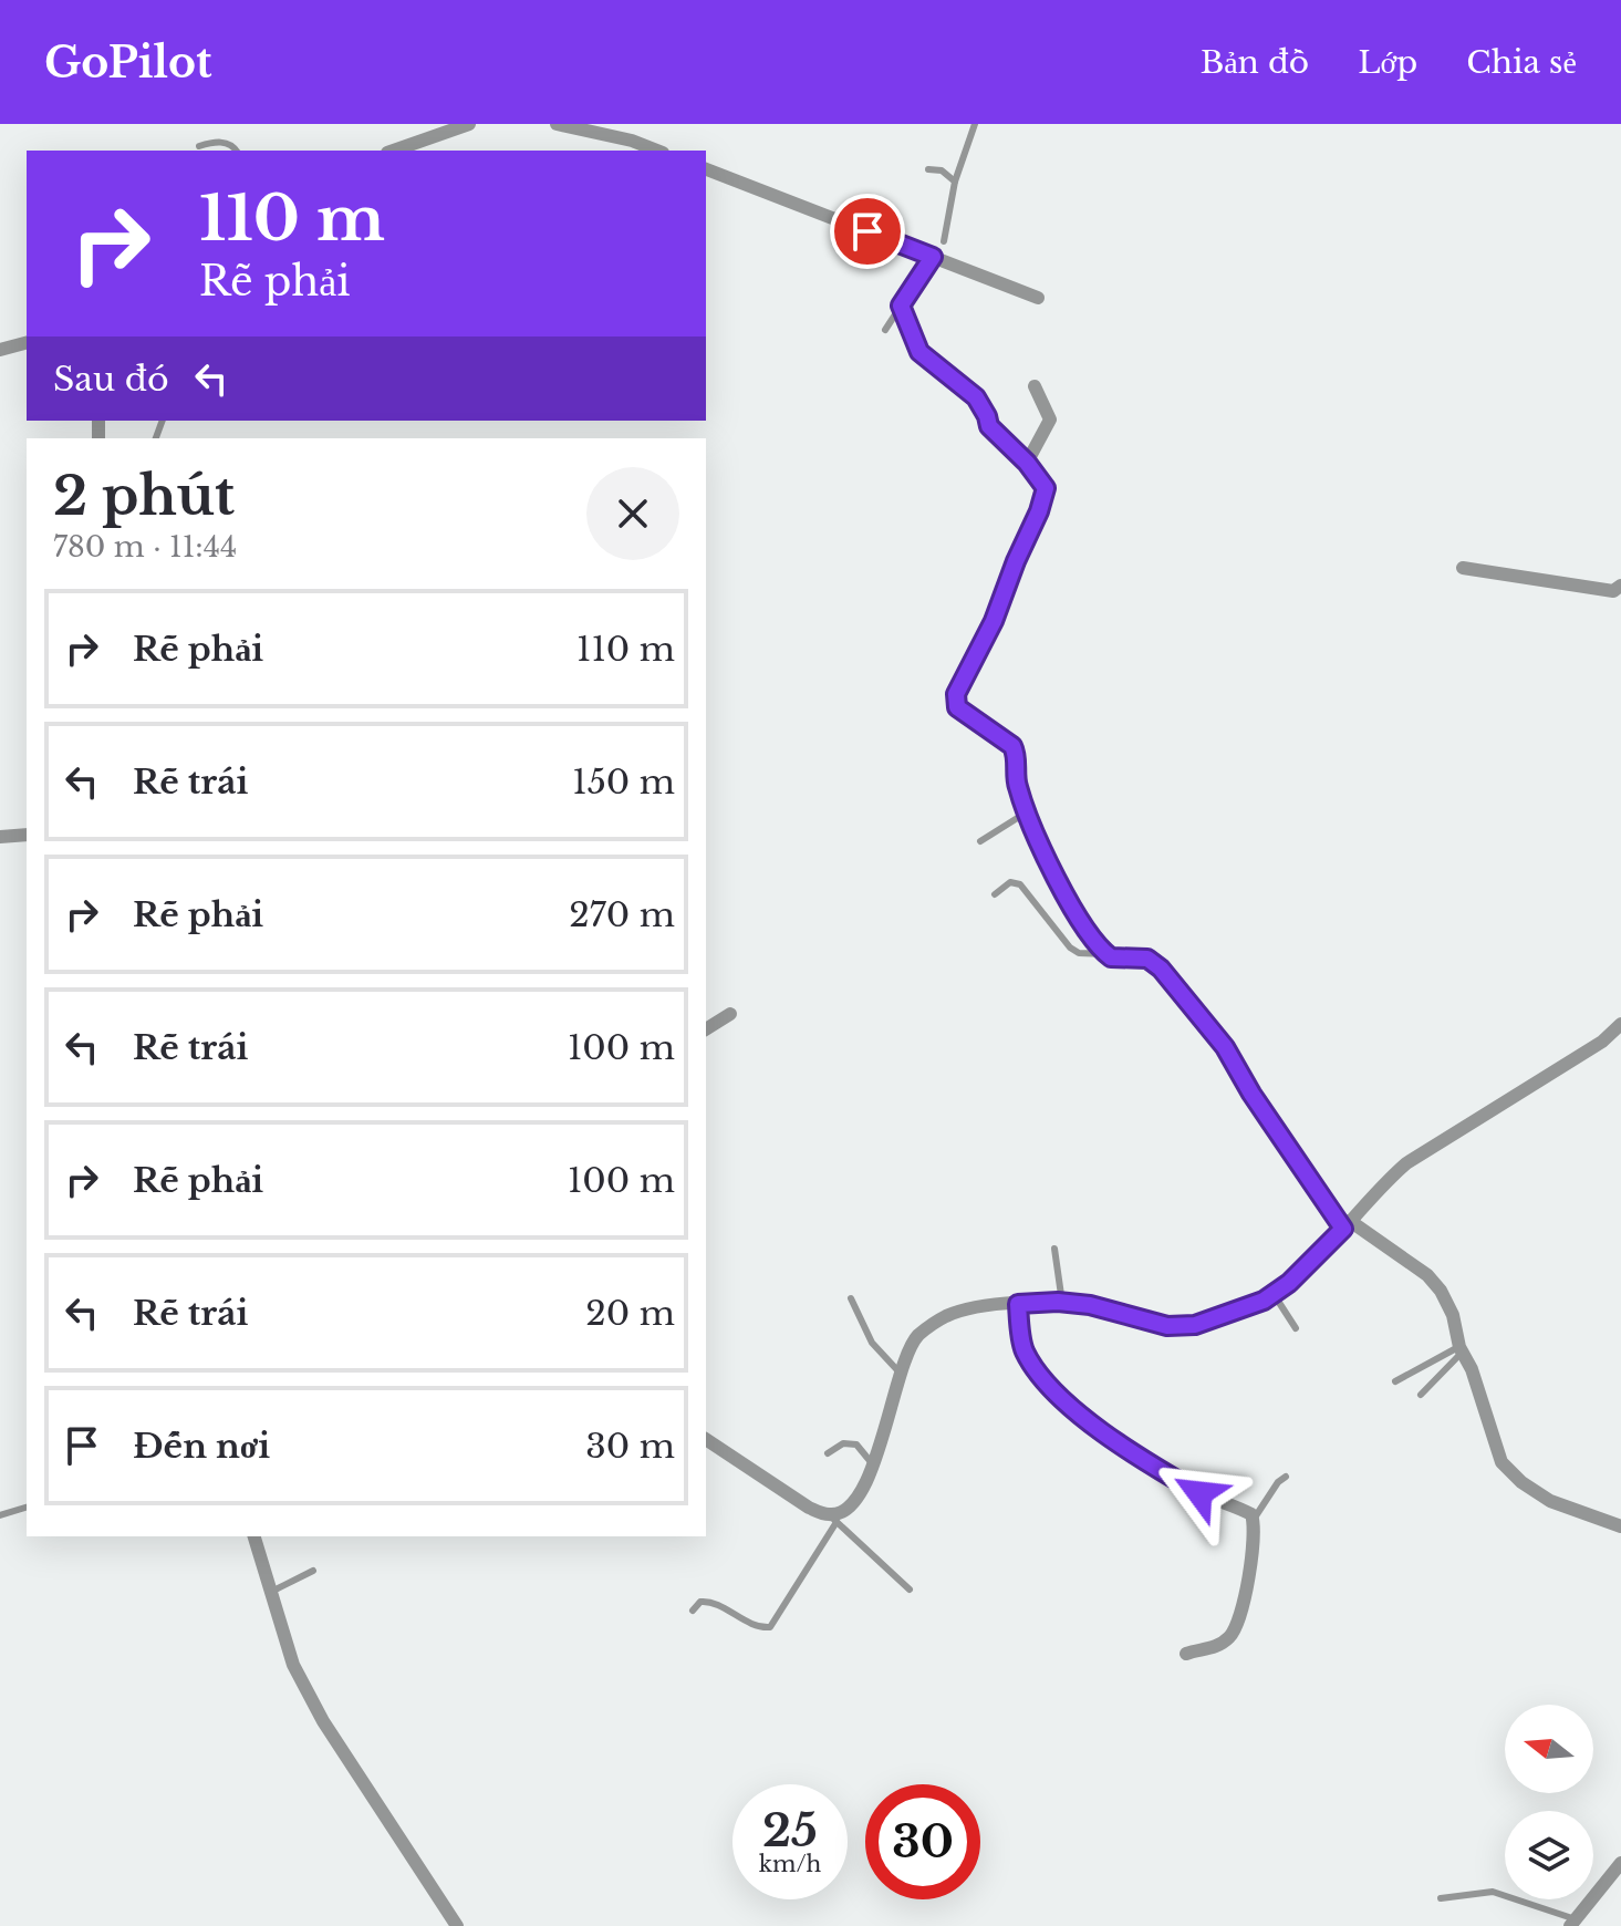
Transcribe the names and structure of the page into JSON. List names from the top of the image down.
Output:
{
  "north": "left",
  "page": {
    "header": "GoPilot",
    "nav": ["Bản đồ", "Lớp", "Chia sẻ"],
    "turn": ["110 m", "Rẽ phải"],
    "then": "Sau đó",
    "heading": ["2 phút", "780 m · 11:44"],
    "list": [
      {
        "name": "Rẽ phải",
        "value": "110 m"
      },
      {
        "name": "Rẽ trái",
        "value": "150 m"
      },
      {
        "name": "Rẽ phải",
        "value": "270 m"
      },
      {
        "name": "Rẽ trái",
        "value": "100 m"
      },
      {
        "name": "Rẽ phải",
        "value": "100 m"
      },
      {
        "name": "Rẽ trái",
        "value": "20 m"
      },
      {
        "name": "Đến nơi",
        "value": "30 m"
      }
    ],
    "speed": "25 km/h",
    "limit": "30"
  }
}
